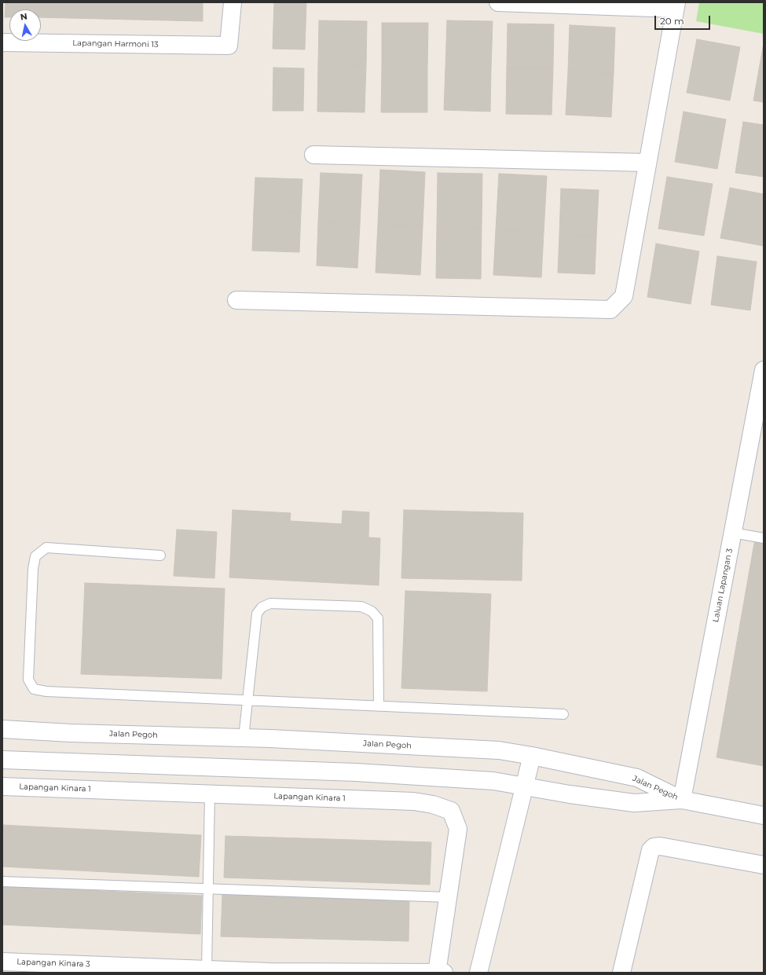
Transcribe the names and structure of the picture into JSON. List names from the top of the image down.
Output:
{
  "streets": {
    "street": [
      "Lapangan Harmoni 13",
      "Laluan Lapangan 3",
      "Jalan Pegoh",
      "Lapangan Kinara 1",
      "Lapangan Kinara 3"
    ]
  },
  "crossings": [
    ["Laluan Lapangan 3", "Jalan Pegoh"],
    ["Lapangan Kinara 1", "Lapangan Kinara 3"]
  ],
  "scale_bar": "20 m",
  "north": "top"
}
